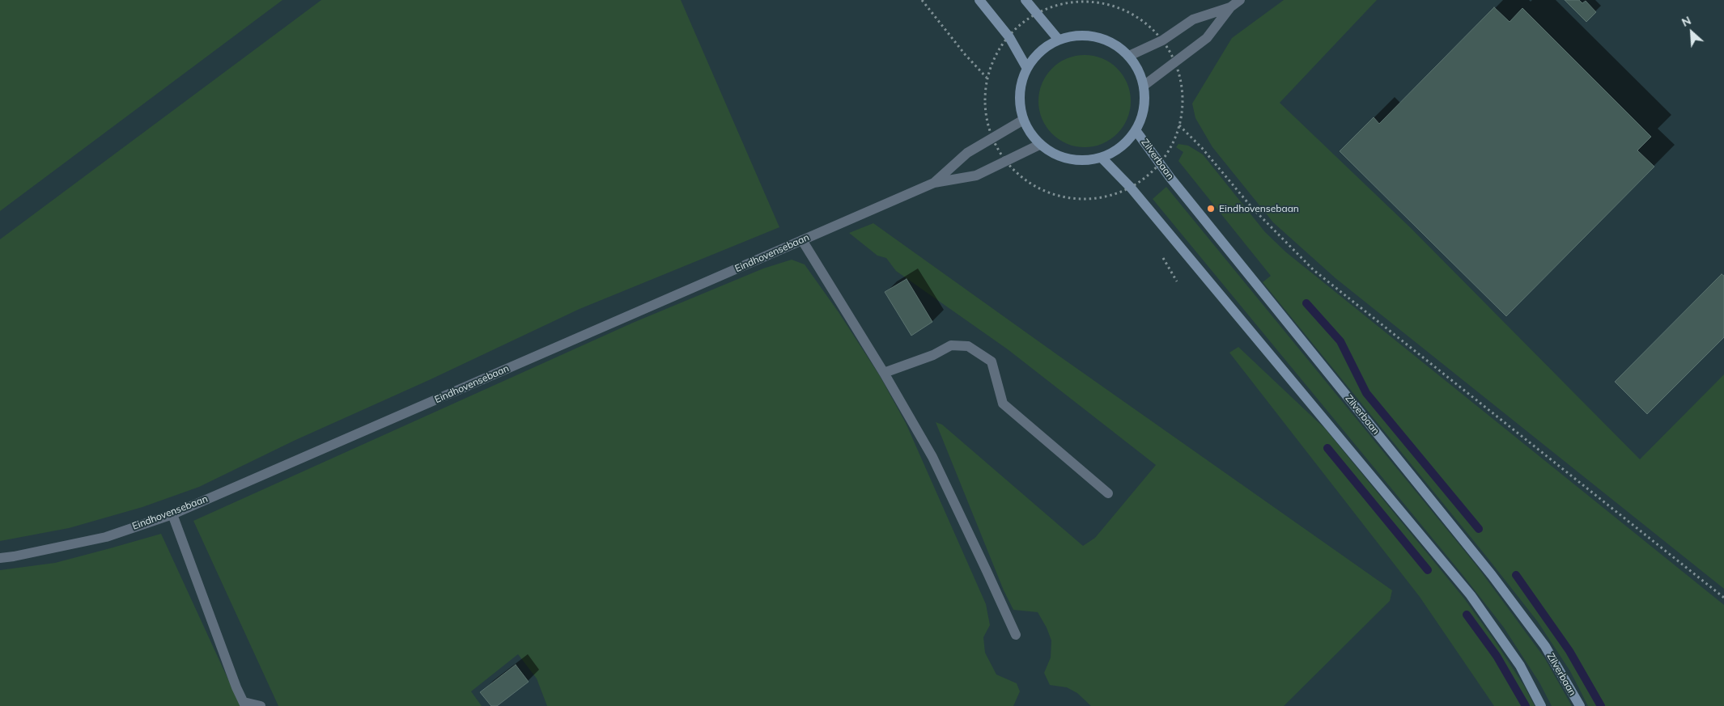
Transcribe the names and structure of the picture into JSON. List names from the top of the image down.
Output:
{
  "streets": {
    "main road": ["Zilverbaan"],
    "street": ["Eindhovensebaan"]
  },
  "crossings": [
    ["Zilverbaan", "Eindhovensebaan"]
  ],
  "places": ["Eindhovensebaan"],
  "north": "top left"
}
